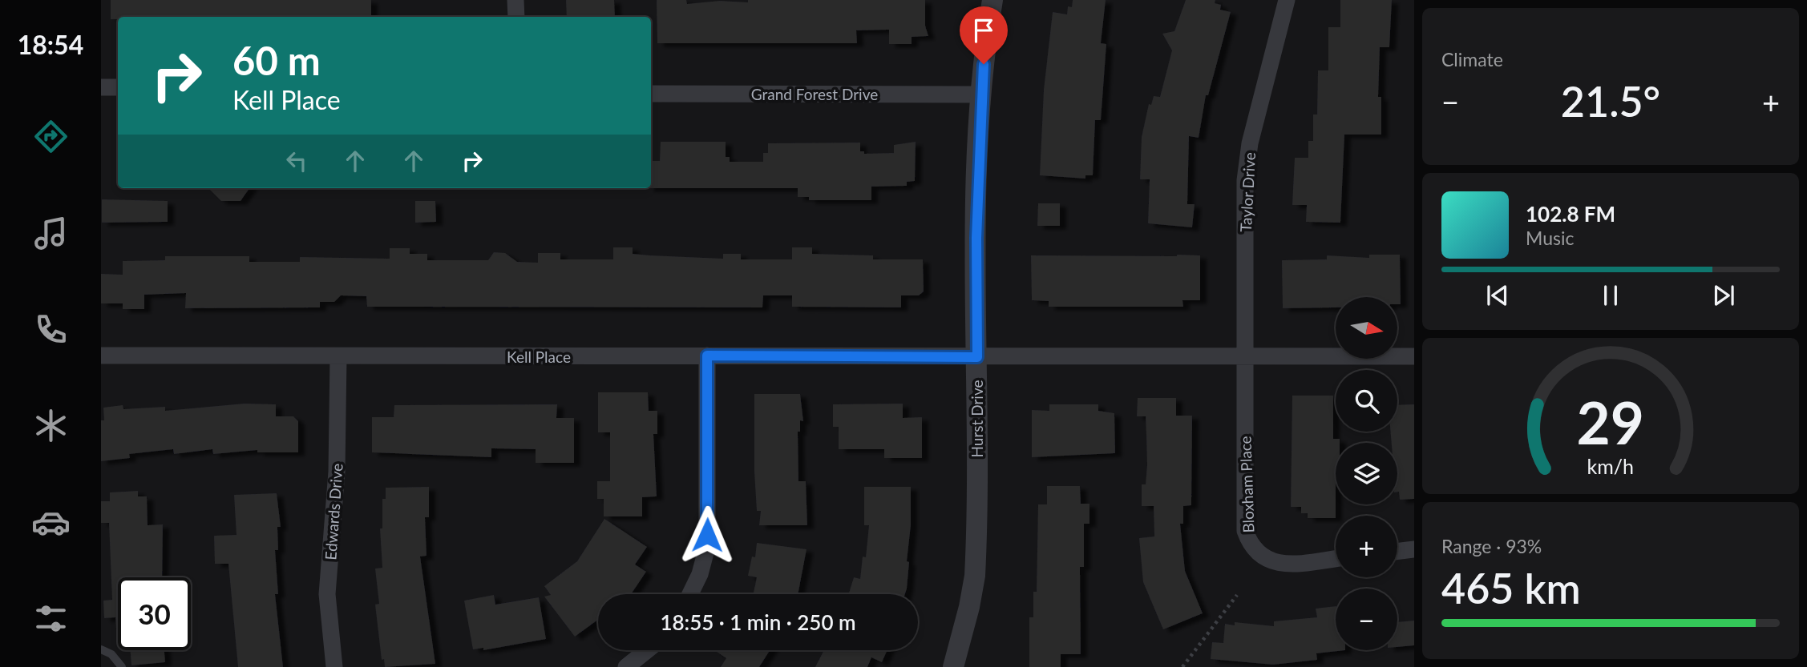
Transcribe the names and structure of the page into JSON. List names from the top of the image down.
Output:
{
  "streets": {
    "street": [
      "Grand Forest Drive",
      "Taylor Drive",
      "Kell Place",
      "Hurst Drive",
      "Bloxham Place",
      "Edwards Drive"
    ]
  },
  "crossings": [
    ["Grand Forest Drive", "Hurst Drive"],
    ["Taylor Drive", "Bloxham Place"],
    ["Kell Place", "Hurst Drive"],
    ["Kell Place", "Edwards Drive"]
  ],
  "north": "right",
  "page": {
    "tabs": "18:54",
    "tile": [
      "Climate",
      ["Range · 93%", "465 km"]
    ],
    "turn": ["60 m", "Kell Place"],
    "heat": ["−", "21.5°", "+"],
    "song": ["102.8 FM", "Music"],
    "map_buttons": ["+", "−"],
    "limit": "30",
    "trip": "18:55 · 1 min · 250 m",
    "gauge": ["29", "km/h"]
  }
}
